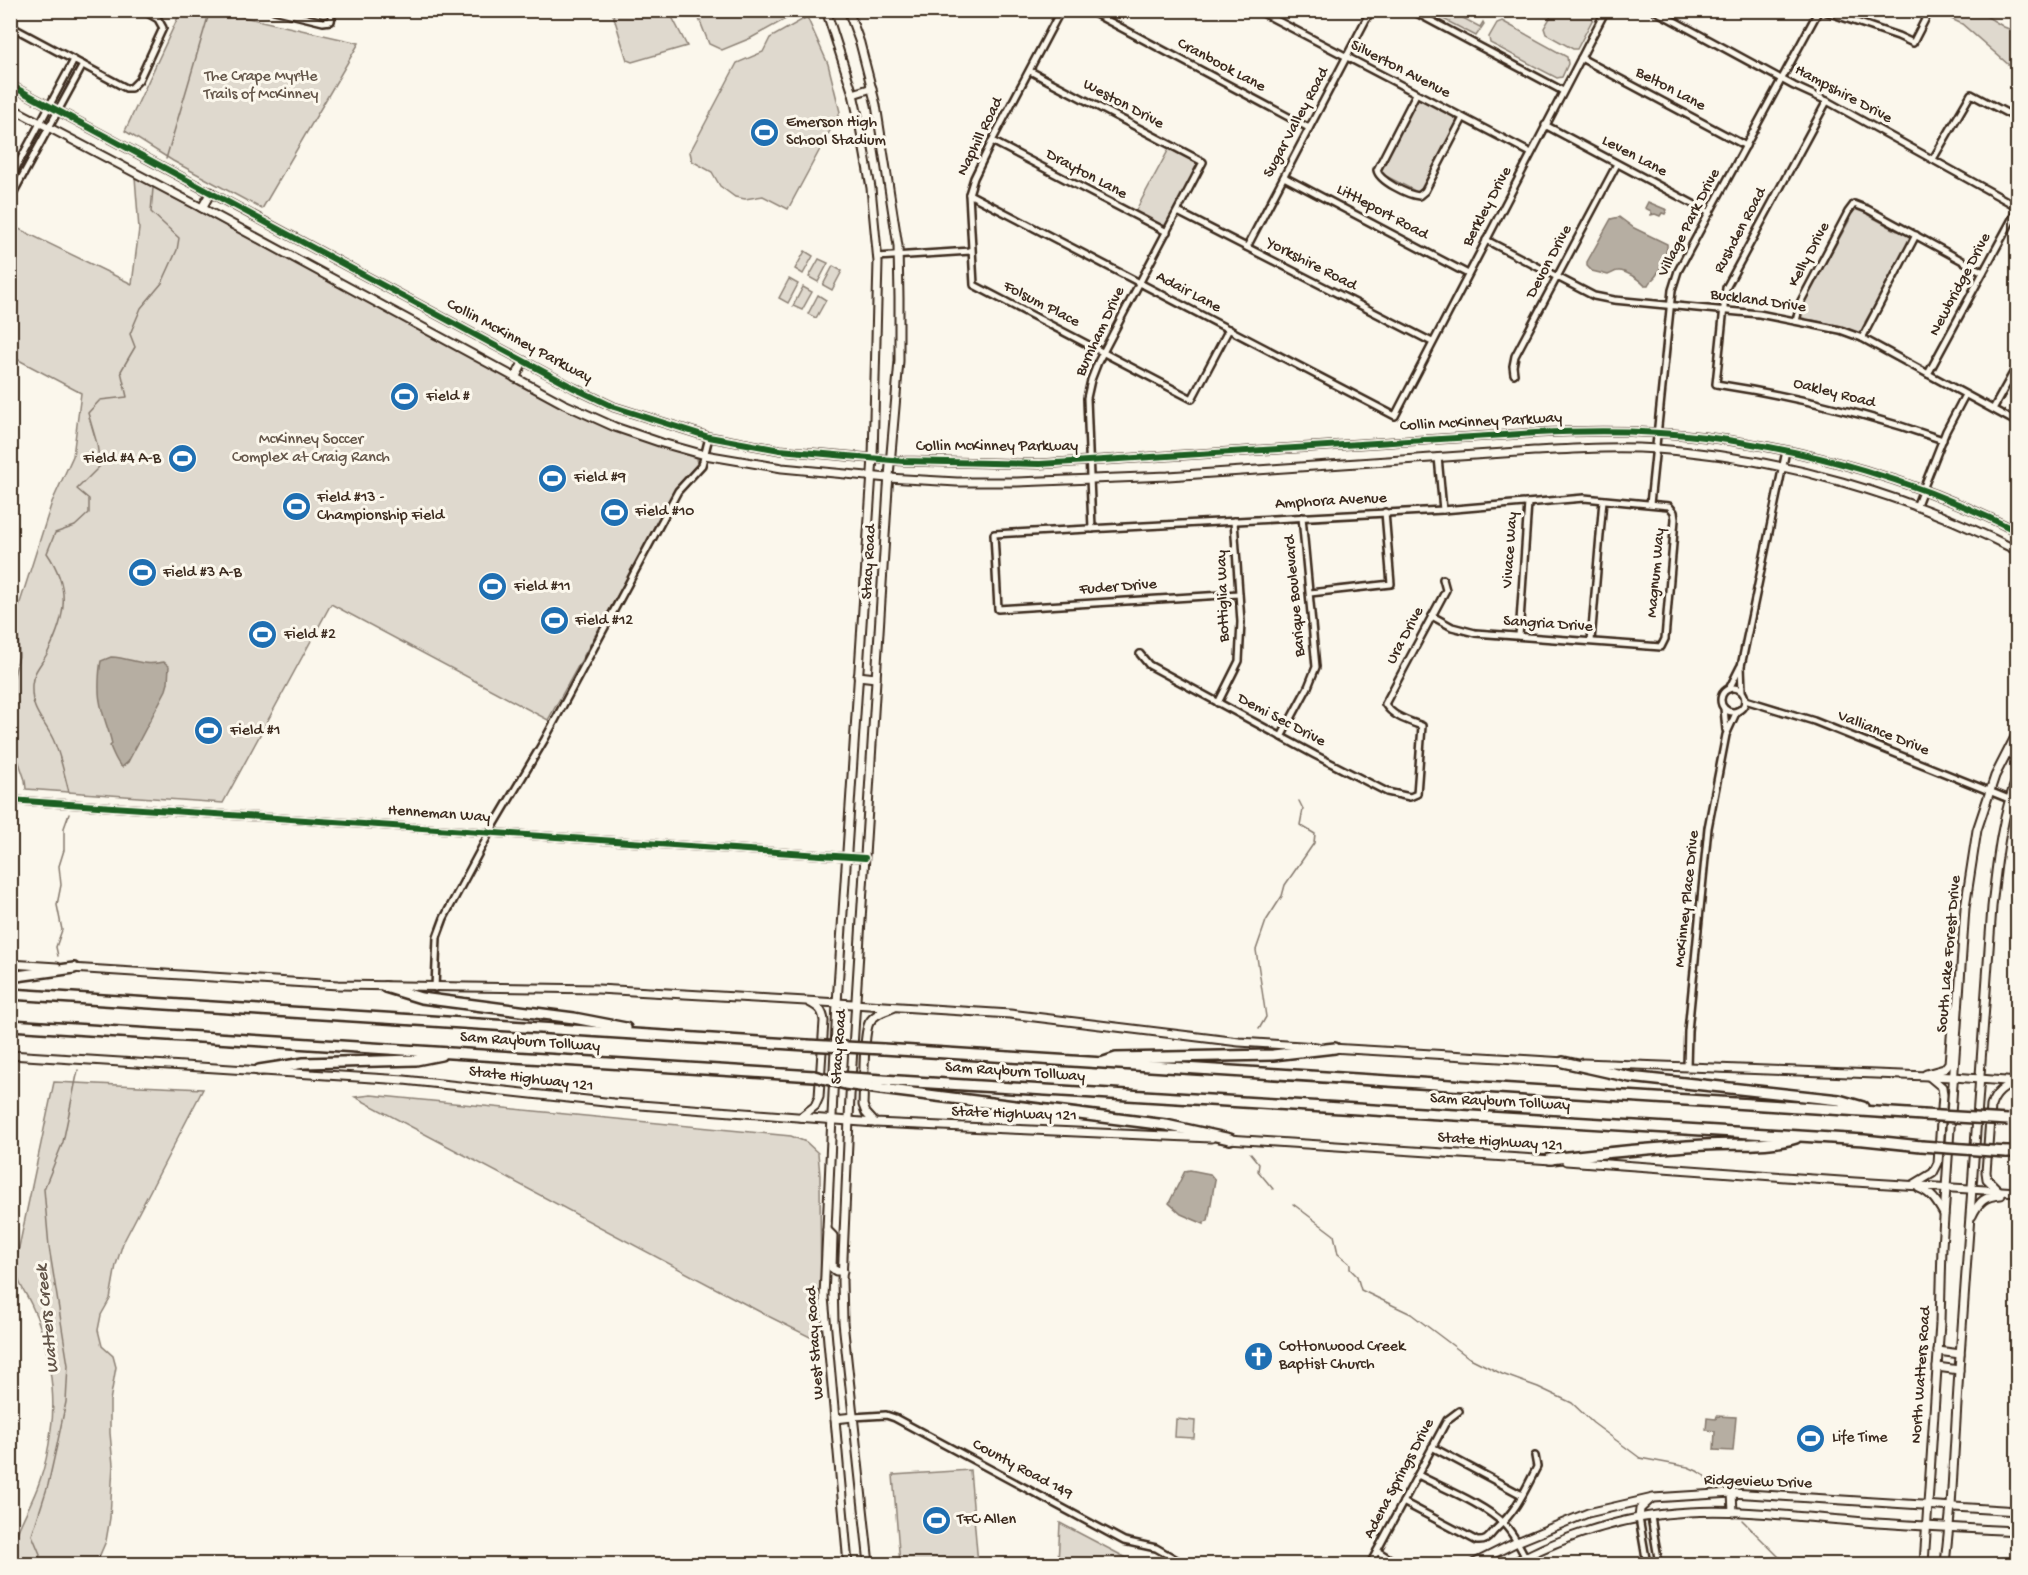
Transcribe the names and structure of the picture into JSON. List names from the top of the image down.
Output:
{
  "streets": {
    "highway": ["Sam Rayburn Tollway"],
    "main road": [
      "Collin McKinney Parkway",
      "Stacy Road",
      "South Lake Forest Drive",
      "State Highway 121",
      "West Stacy Road",
      "North Watters Road",
      "Ridgeview Drive"
    ],
    "street": [
      "Cranbook Lane",
      "Silverton Avenue",
      "Belton Lane",
      "Hampshire Drive",
      "Weston Drive",
      "Sugar Valley Road",
      "Naphill Road",
      "Leven Lane",
      "Drayton Lane",
      "Berkley Drive",
      "Littleport Road",
      "Village Park Drive",
      "Rushden Road",
      "Kelly Drive",
      "Devon Drive",
      "Yorkshire Road",
      "Newbridge Drive",
      "Adair Lane",
      "Buckland Drive",
      "Folsum Place",
      "Burnham Drive",
      "Oakley Road",
      "Amphora Avenue",
      "Vivace Way",
      "Magnum Way",
      "Fuder Drive",
      "Bottiglia Way",
      "Barique Boulevard",
      "Sangria Drive",
      "Ura Drive",
      "Demi Sec Drive",
      "Valliance Drive",
      "Henneman Way",
      "McKinney Place Drive",
      "County Road 149",
      "Adena Springs Drive"
    ]
  },
  "crossings": [
    ["Cranbook Lane", "Sugar Valley Road"],
    ["Silverton Avenue", "Sugar Valley Road"],
    ["Silverton Avenue", "Berkley Drive"],
    ["Belton Lane", "Berkley Drive"],
    ["Belton Lane", "Village Park Drive"],
    ["Hampshire Drive", "Village Park Drive"],
    ["Hampshire Drive", "Rushden Road"],
    ["Hampshire Drive", "Newbridge Drive"],
    ["Weston Drive", "Naphill Road"],
    ["Weston Drive", "Burnham Drive"],
    ["Sugar Valley Road", "Littleport Road"],
    ["Sugar Valley Road", "Yorkshire Road"],
    ["Naphill Road", "Drayton Lane"],
    ["Naphill Road", "Adair Lane"],
    ["Naphill Road", "Folsum Place"],
    ["Leven Lane", "Berkley Drive"],
    ["Leven Lane", "Village Park Drive"],
    ["Leven Lane", "Devon Drive"],
    ["Drayton Lane", "Burnham Drive"],
    ["Berkley Drive", "Littleport Road"],
    ["Berkley Drive", "Yorkshire Road"],
    ["Berkley Drive", "Adair Lane"],
    ["Berkley Drive", "Buckland Drive"],
    ["Village Park Drive", "Buckland Drive"],
    ["Village Park Drive", "Collin McKinney Parkway"],
    ["Village Park Drive", "Amphora Avenue"],
    ["Rushden Road", "Buckland Drive"],
    ["Rushden Road", "Oakley Road"],
    ["Kelly Drive", "Buckland Drive"],
    ["Devon Drive", "Buckland Drive"],
    ["Yorkshire Road", "Burnham Drive"],
    ["Newbridge Drive", "Buckland Drive"],
    ["Adair Lane", "Folsum Place"],
    ["Adair Lane", "Burnham Drive"],
    ["Folsum Place", "Burnham Drive"],
    ["Burnham Drive", "Collin McKinney Parkway"],
    ["Burnham Drive", "Amphora Avenue"],
    ["Collin McKinney Parkway", "Stacy Road"],
    ["Amphora Avenue", "Vivace Way"],
    ["Amphora Avenue", "Magnum Way"],
    ["Amphora Avenue", "Fuder Drive"],
    ["Amphora Avenue", "Bottiglia Way"],
    ["Amphora Avenue", "Barique Boulevard"],
    ["Vivace Way", "Sangria Drive"],
    ["Stacy Road", "Henneman Way"],
    ["Stacy Road", "State Highway 121"],
    ["Stacy Road", "West Stacy Road"],
    ["Magnum Way", "Sangria Drive"],
    ["Fuder Drive", "Bottiglia Way"],
    ["Bottiglia Way", "Demi Sec Drive"],
    ["Barique Boulevard", "Demi Sec Drive"],
    ["Sangria Drive", "Ura Drive"],
    ["Ura Drive", "Demi Sec Drive"],
    ["Valliance Drive", "McKinney Place Drive"],
    ["Valliance Drive", "South Lake Forest Drive"],
    ["South Lake Forest Drive", "State Highway 121"],
    ["South Lake Forest Drive", "North Watters Road"],
    ["State Highway 121", "West Stacy Road"],
    ["State Highway 121", "North Watters Road"],
    ["West Stacy Road", "County Road 149"],
    ["North Watters Road", "Ridgeview Drive"]
  ],
  "water": ["Watters Creek"],
  "parks": ["The Crape Myrtle Trails of McKinney", "McKinney Soccer Complex at Craig Ranch"],
  "places": {
    "sports": [
      "Emerson High School Stadium",
      "Field #",
      "Field #4 A-B",
      "Field #9",
      "Field #13 - Championship Field",
      "Field #10",
      "Field #3 A-B",
      "Field #11",
      "Field #12",
      "Field #2",
      "Field #1",
      "Life Time",
      "TFC Allen"
    ],
    "church": ["Cottonwood Creek Baptist Church"]
  }
}
